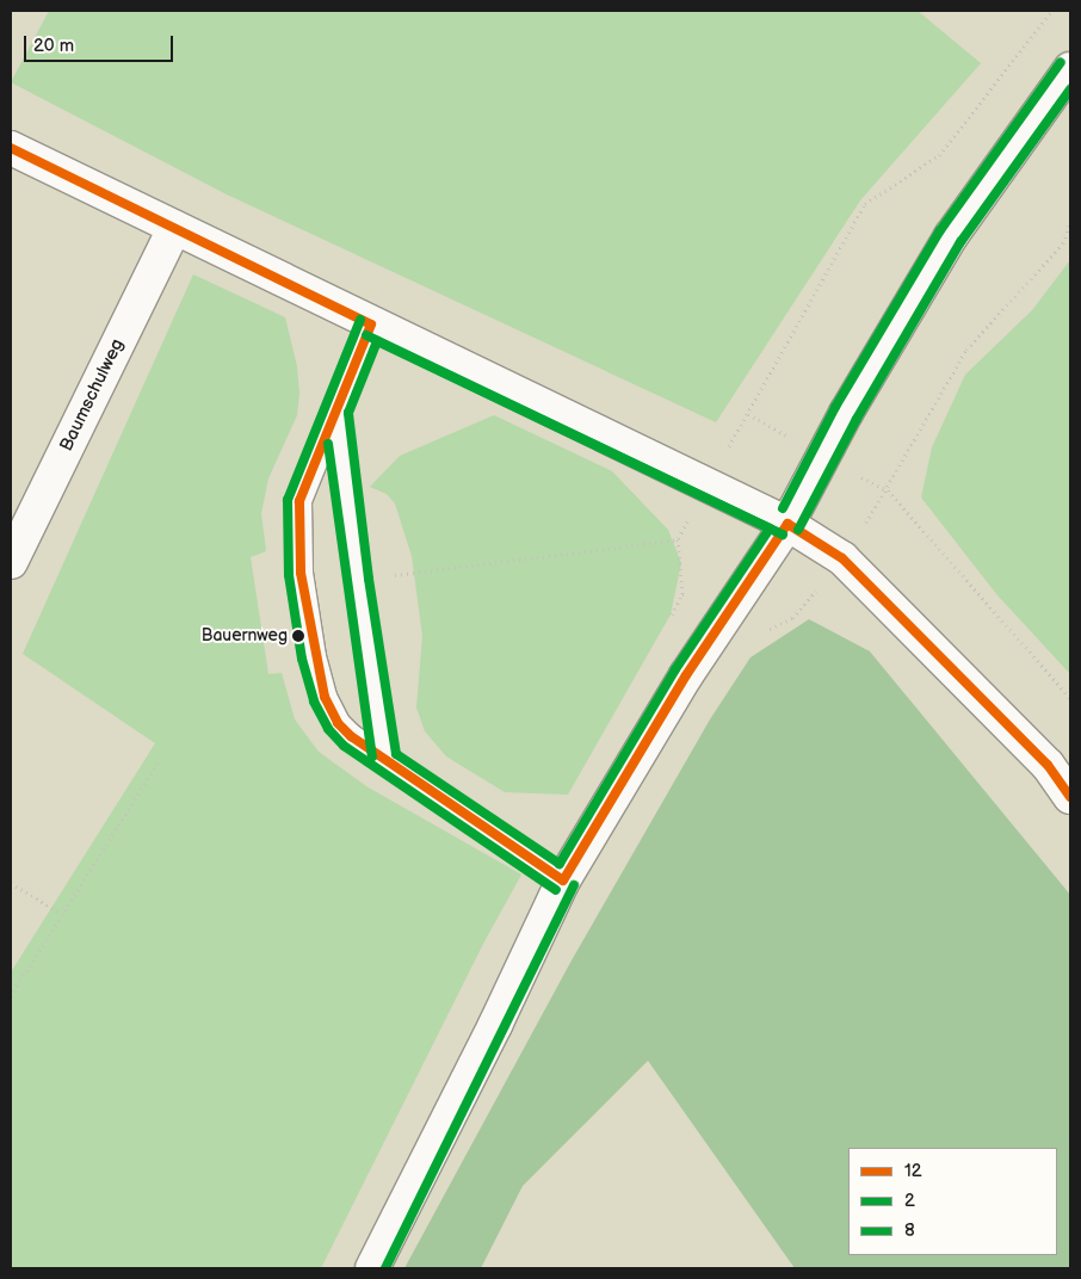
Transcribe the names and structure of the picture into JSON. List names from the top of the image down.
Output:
{
  "streets": {
    "street": ["Baumschulweg"]
  },
  "places": ["Bauernweg"],
  "lines": ["transit line 8", "transit line 2", "transit line 12"],
  "legend": ["12", "2", "8"],
  "scale_bar": "20 m"
}
